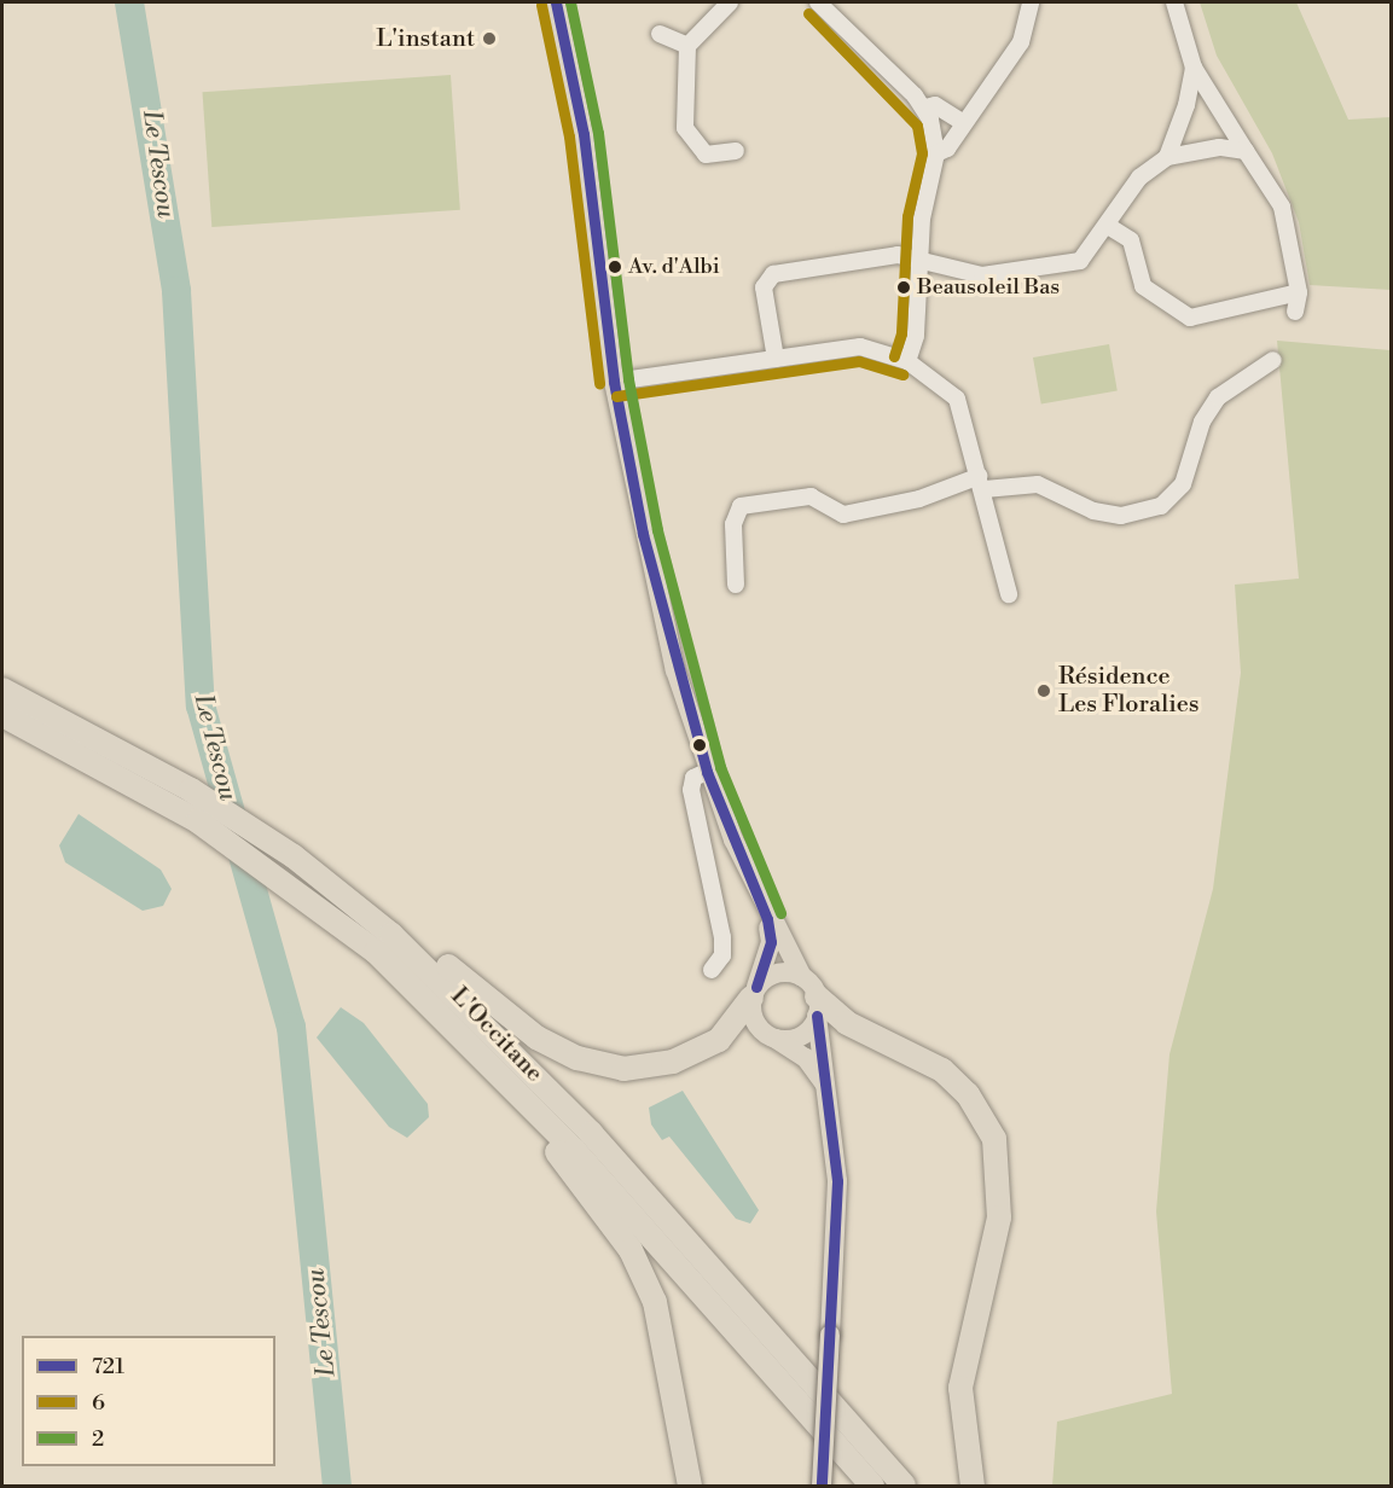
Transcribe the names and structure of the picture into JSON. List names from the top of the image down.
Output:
{
  "streets": {
    "highway": ["L'Occitane"]
  },
  "water": ["Le Tescou"],
  "places": [
    "L'instant",
    "Av. d'Albi",
    "Beausoleil Bas",
    "Résidence Les Floralies"
  ],
  "lines": ["transit line 721", "transit line 2", "transit line 6"],
  "legend": ["721", "6", "2"]
}
